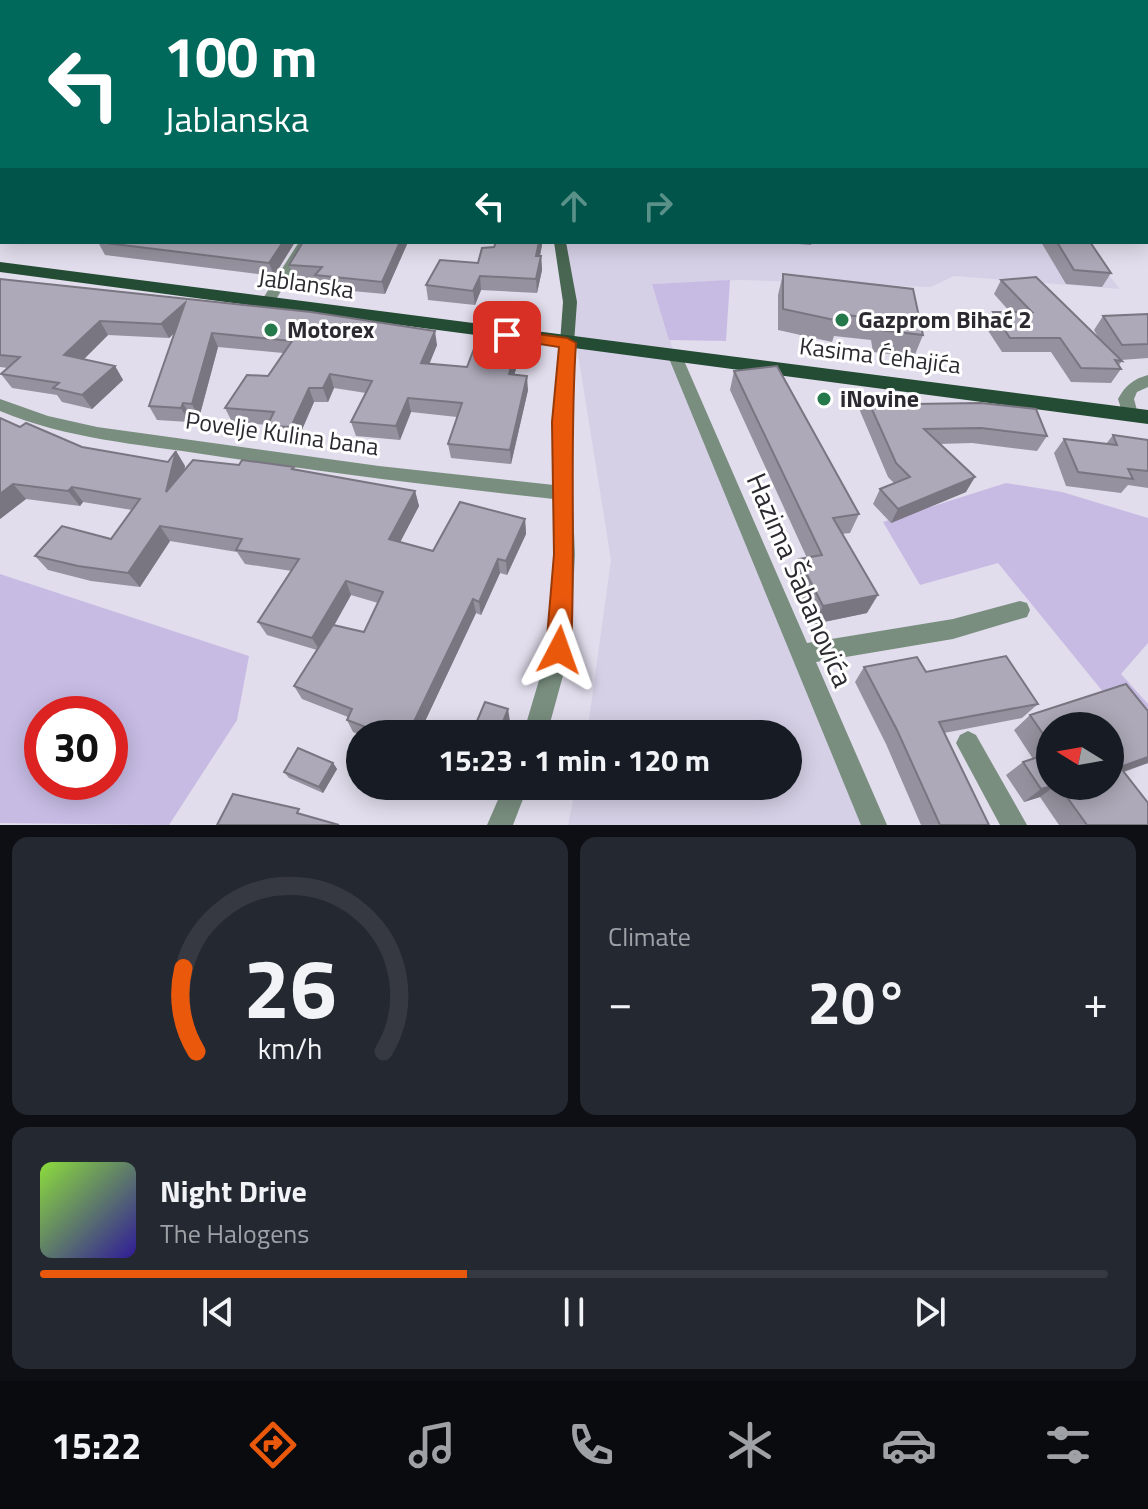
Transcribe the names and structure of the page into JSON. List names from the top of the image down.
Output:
{
  "streets": {
    "main road": ["Jablanska", "Kasima Ćehajića"],
    "street": ["Povelje Kulina bana", "Hazima Šabanovića"]
  },
  "crossings": [
    ["Jablanska", "Kasima Ćehajića"],
    ["Kasima Ćehajića", "Hazima Šabanovića"]
  ],
  "places": ["Gazprom Bihać 2", "Motorex", "iNovine"],
  "north": "left",
  "page": {
    "turn": ["100 m", "Jablanska"],
    "limit": "30",
    "trip": "15:23 · 1 min · 120 m",
    "tile": "Climate",
    "heat": ["−", "20°", "+"],
    "song": ["Night Drive", "The Halogens"],
    "tabs": "15:22",
    "gauge": ["26", "km/h"]
  }
}
